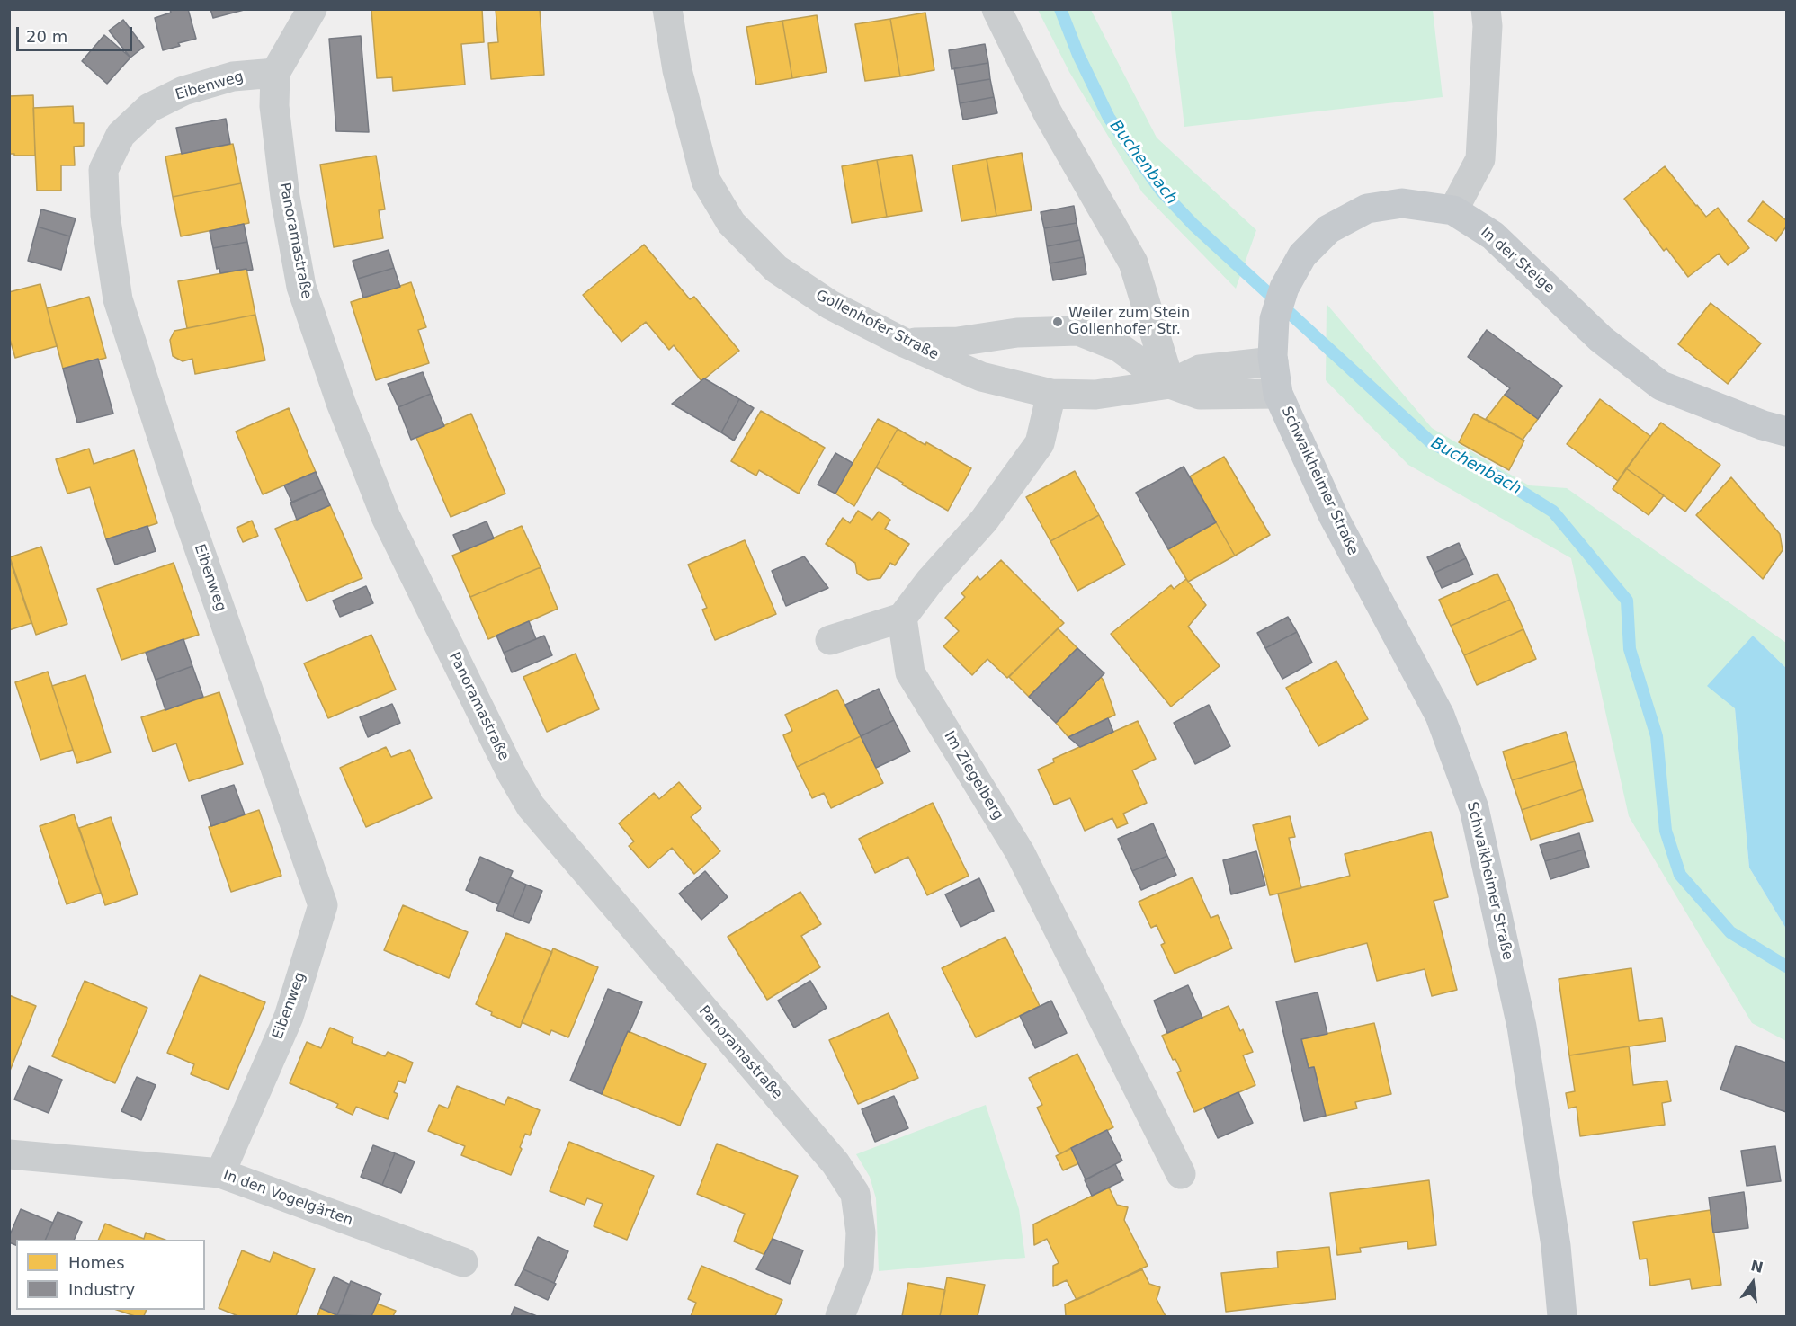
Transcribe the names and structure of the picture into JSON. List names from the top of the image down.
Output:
{
  "streets": {
    "main road": ["In der Steige", "Schwaikheimer Straße"],
    "street": [
      "Eibenweg",
      "Panoramastraße",
      "Gollenhofer Straße",
      "Im Ziegelberg",
      "In den Vogelgärten"
    ]
  },
  "crossings": [
    ["Eibenweg", "Panoramastraße"],
    ["Eibenweg", "In den Vogelgärten"],
    ["In der Steige", "Gollenhofer Straße"],
    ["In der Steige", "Schwaikheimer Straße"],
    ["Gollenhofer Straße", "Schwaikheimer Straße"]
  ],
  "water": ["Buchenbach"],
  "places": ["Weiler zum Stein Gollenhofer Str."],
  "legend": ["Homes", "Industry"],
  "scale_bar": "20 m",
  "north": "top"
}
